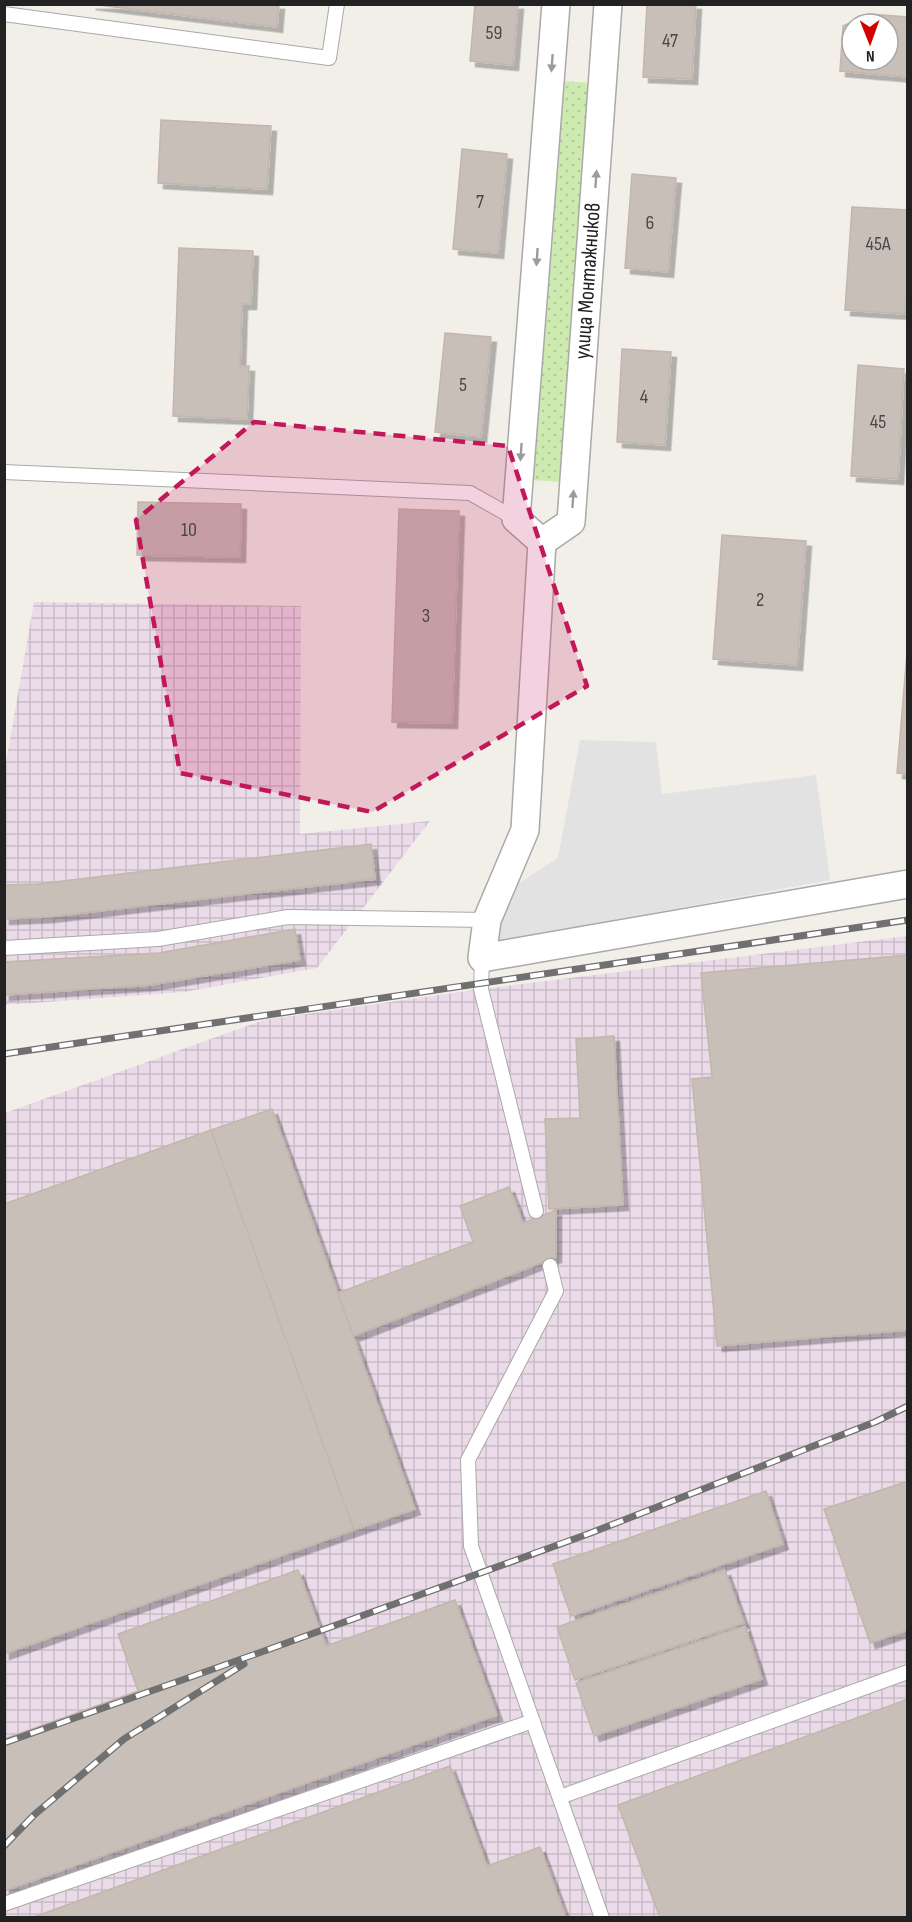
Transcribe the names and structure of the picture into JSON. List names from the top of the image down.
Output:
{
  "streets": {
    "street": ["улица Монтажников"]
  },
  "house_numbers": [
    "59",
    "47",
    "7",
    "6",
    "45А",
    "5",
    "4",
    "45",
    "10",
    "2",
    "3"
  ],
  "north": "bottom"
}
